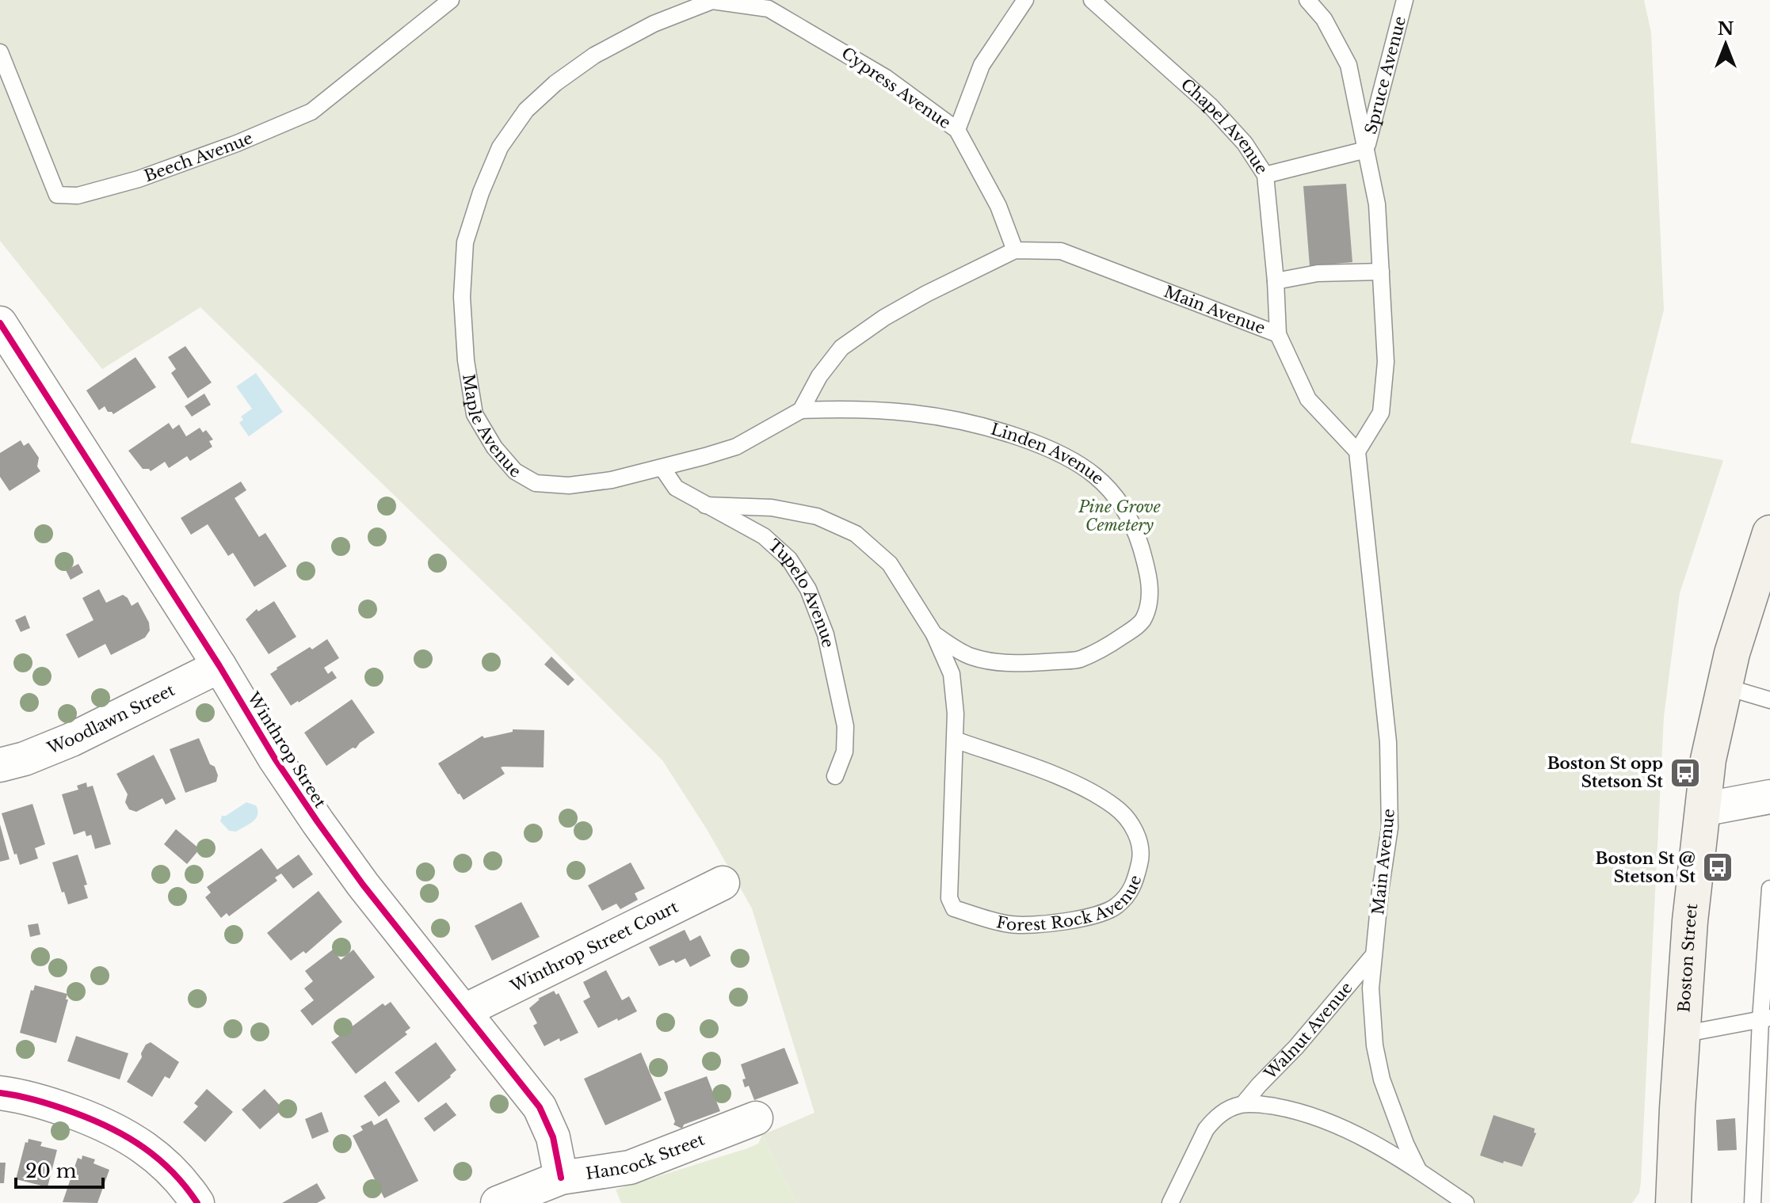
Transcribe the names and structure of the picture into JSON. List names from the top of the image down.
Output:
{
  "streets": {
    "main road": ["Boston Street"],
    "street": [
      "Woodlawn Street",
      "Winthrop Street",
      "Winthrop Street Court",
      "Hancock Street"
    ],
    "lane": [
      "Spruce Avenue",
      "Cypress Avenue",
      "Chapel Avenue",
      "Beech Avenue",
      "Main Avenue",
      "Maple Avenue",
      "Linden Avenue",
      "Tupelo Avenue",
      "Forest Rock Avenue",
      "Walnut Avenue"
    ]
  },
  "crossings": [
    ["Cypress Avenue", "Main Avenue"],
    ["Cypress Avenue", "Maple Avenue"],
    ["Chapel Avenue", "Main Avenue"],
    ["Main Avenue", "Walnut Avenue"],
    ["Maple Avenue", "Linden Avenue"],
    ["Maple Avenue", "Tupelo Avenue"],
    ["Linden Avenue", "Forest Rock Avenue"],
    ["Tupelo Avenue", "Forest Rock Avenue"],
    ["Woodlawn Street", "Winthrop Street"],
    ["Winthrop Street", "Winthrop Street Court"],
    ["Winthrop Street", "Hancock Street"]
  ],
  "parks": ["Pine Grove Cemetery"],
  "places": {
    "bus stop": ["Boston St opp Stetson St", "Boston St @ Stetson St"]
  },
  "scale_bar": "20 m",
  "north": "top"
}
